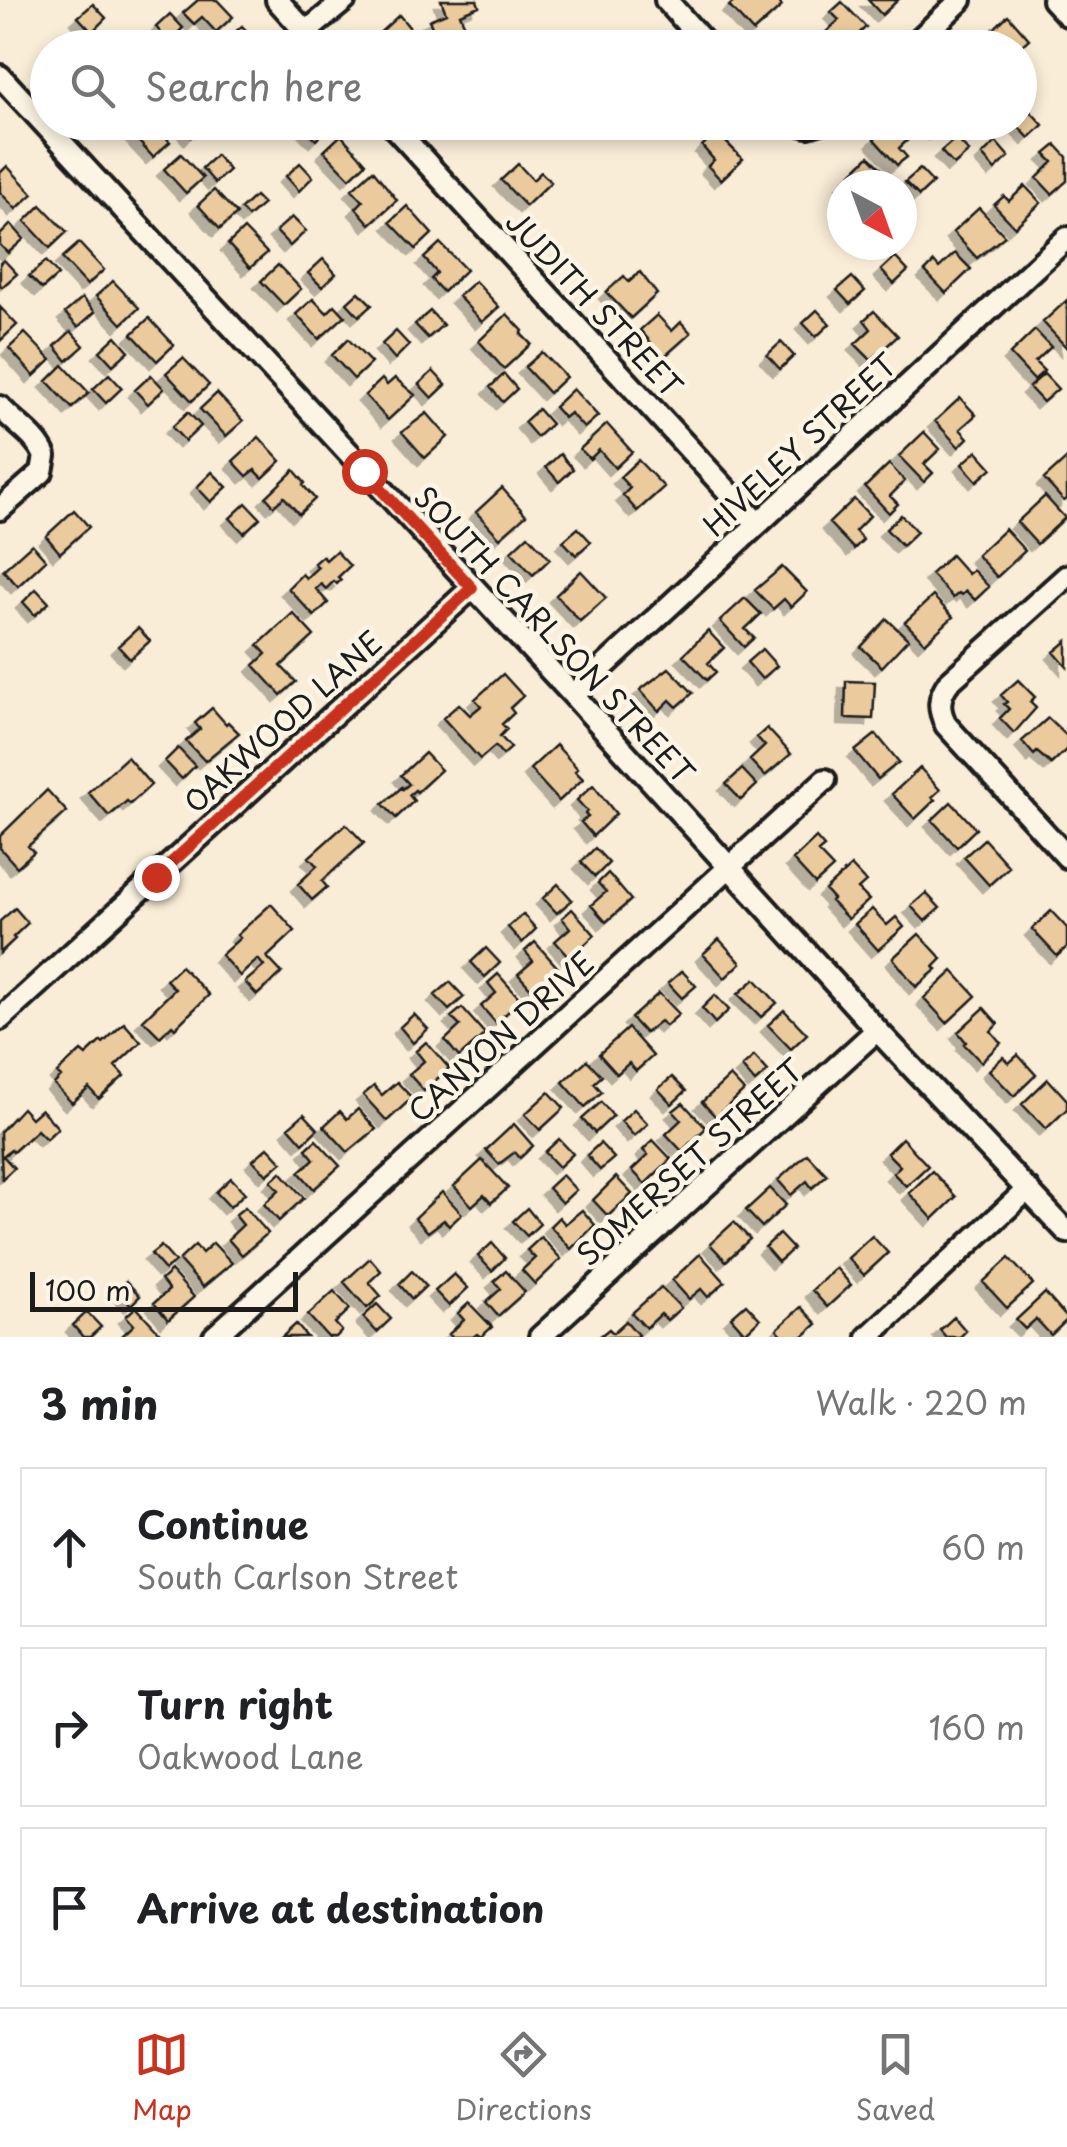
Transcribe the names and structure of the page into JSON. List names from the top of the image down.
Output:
{
  "streets": {
    "street": [
      "JUDITH STREET",
      "HIVELEY STREET",
      "SOUTH CARLSON STREET",
      "OAKWOOD LANE",
      "CANYON DRIVE",
      "SOMERSET STREET"
    ]
  },
  "crossings": [
    ["JUDITH STREET", "HIVELEY STREET"],
    ["HIVELEY STREET", "SOUTH CARLSON STREET"],
    ["SOUTH CARLSON STREET", "OAKWOOD LANE"],
    ["SOUTH CARLSON STREET", "CANYON DRIVE"],
    ["SOUTH CARLSON STREET", "SOMERSET STREET"]
  ],
  "scale_bar": "100 m",
  "north": "bottom right",
  "page": {
    "search": "Search here",
    "scale": "100 m",
    "heading": ["3 min", "Walk · 220 m"],
    "list": [
      ["Continue", "South Carlson Street", "60 m"],
      ["Turn right", "Oakwood Lane", "160 m"],
      "Arrive at destination"
    ],
    "nav": ["Map", "Directions", "Saved"]
  }
}
